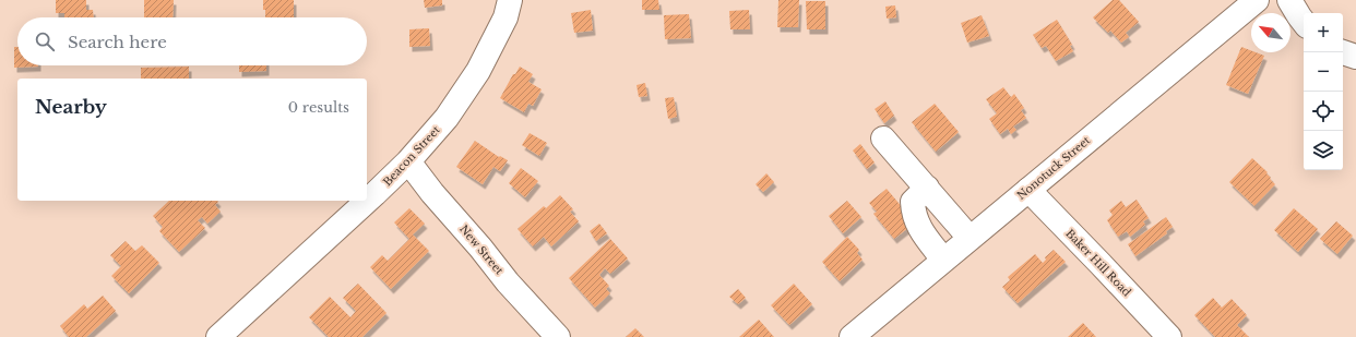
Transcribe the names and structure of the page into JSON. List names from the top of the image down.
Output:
{
  "streets": {
    "street": [
      "Beacon Street",
      "Nonotuck Street",
      "New Street",
      "Baker Hill Road"
    ]
  },
  "crossings": [
    ["Beacon Street", "New Street"],
    ["Nonotuck Street", "Baker Hill Road"]
  ],
  "north": "top left",
  "page": {
    "map_buttons": ["+", "−"],
    "search": "Search here",
    "heading": ["Nearby", "0 results"]
  }
}
